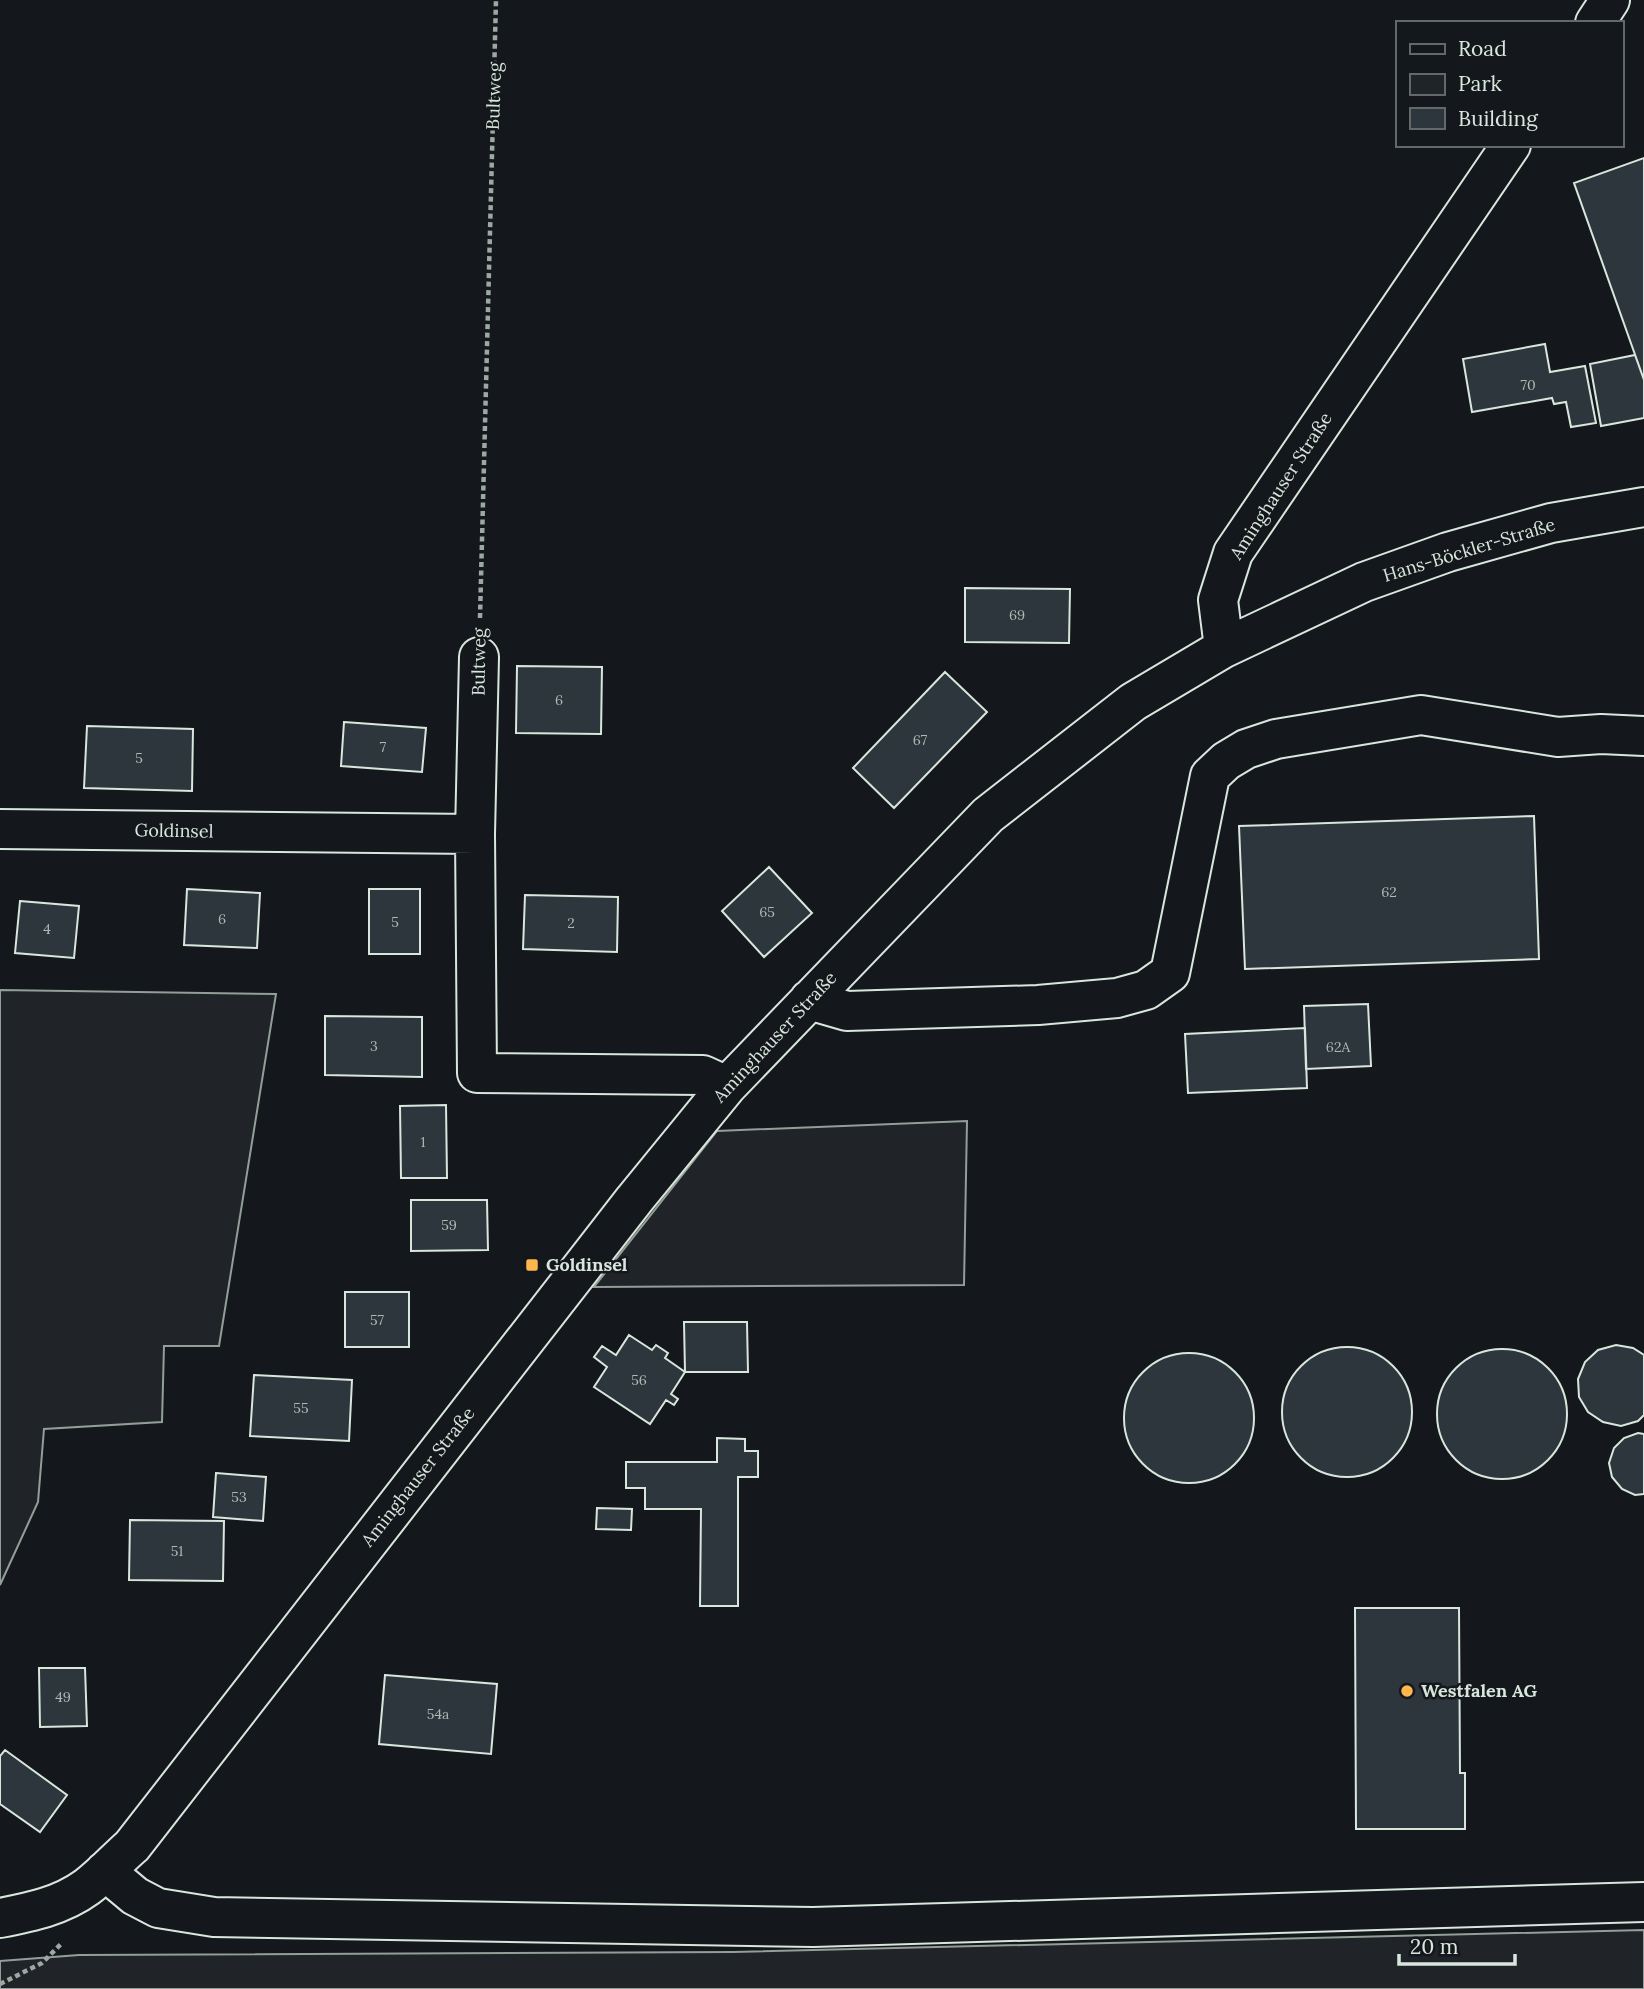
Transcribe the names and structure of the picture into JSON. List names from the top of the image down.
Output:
{
  "streets": {
    "street": [
      "Bultweg",
      "Aminghauser Straße",
      "Hans-Böckler-Straße",
      "Goldinsel"
    ]
  },
  "crossings": [
    ["Bultweg", "Aminghauser Straße"],
    ["Bultweg", "Goldinsel"],
    ["Aminghauser Straße", "Hans-Böckler-Straße"]
  ],
  "places": {
    "transit": ["Goldinsel"],
    "other": ["Westfalen AG"]
  },
  "house_numbers": [
    "70",
    "69",
    "6",
    "67",
    "7",
    "5",
    "62",
    "65",
    "6",
    "5",
    "2",
    "4",
    "3",
    "62A",
    "1",
    "59",
    "57",
    "56",
    "55",
    "53",
    "51",
    "49",
    "54a"
  ],
  "legend": ["Road", "Park", "Building"],
  "scale_bar": "20 m"
}
